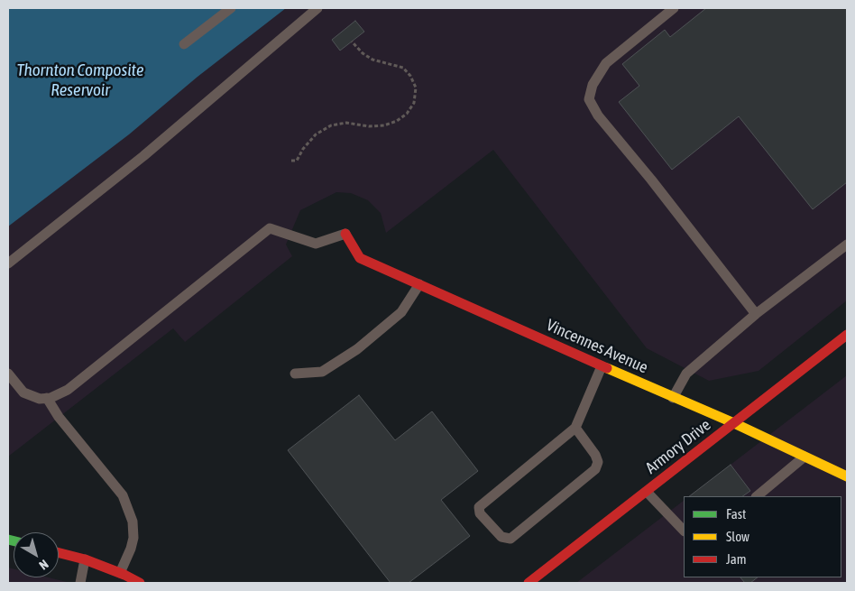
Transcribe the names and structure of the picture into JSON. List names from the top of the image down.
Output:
{
  "streets": {
    "street": ["Vincennes Avenue", "Armory Drive"]
  },
  "crossings": [
    ["Vincennes Avenue", "Armory Drive"]
  ],
  "water": ["Thornton Composite Reservoir"],
  "legend": ["Fast", "Slow", "Jam"],
  "north": "bottom right"
}
